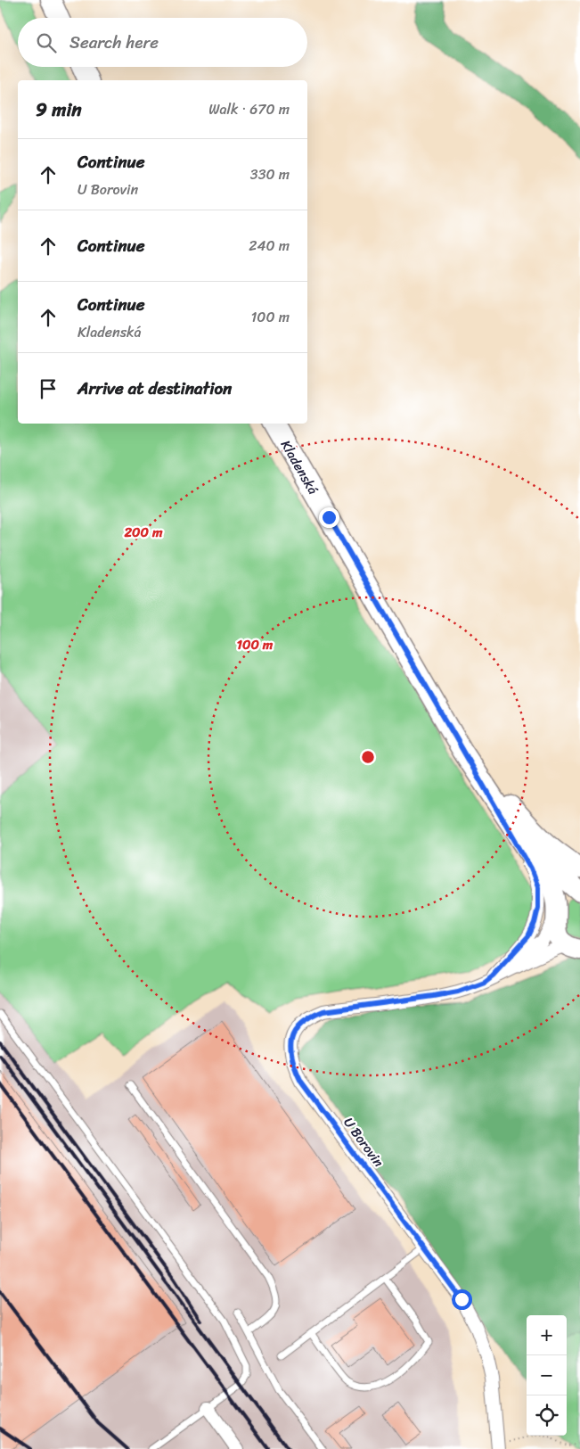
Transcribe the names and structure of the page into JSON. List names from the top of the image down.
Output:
{
  "streets": {
    "main road": ["Kladenská"],
    "street": ["U Borovin"]
  },
  "page": {
    "search": "Search here",
    "heading": ["9 min", "Walk · 670 m"],
    "list": [
      ["Continue", "U Borovin", "330 m"],
      ["Continue", "240 m"],
      ["Continue", "Kladenská", "100 m"],
      "Arrive at destination"
    ],
    "map_buttons": ["+", "−"]
  },
  "rings": ["200 m", "100 m"]
}
